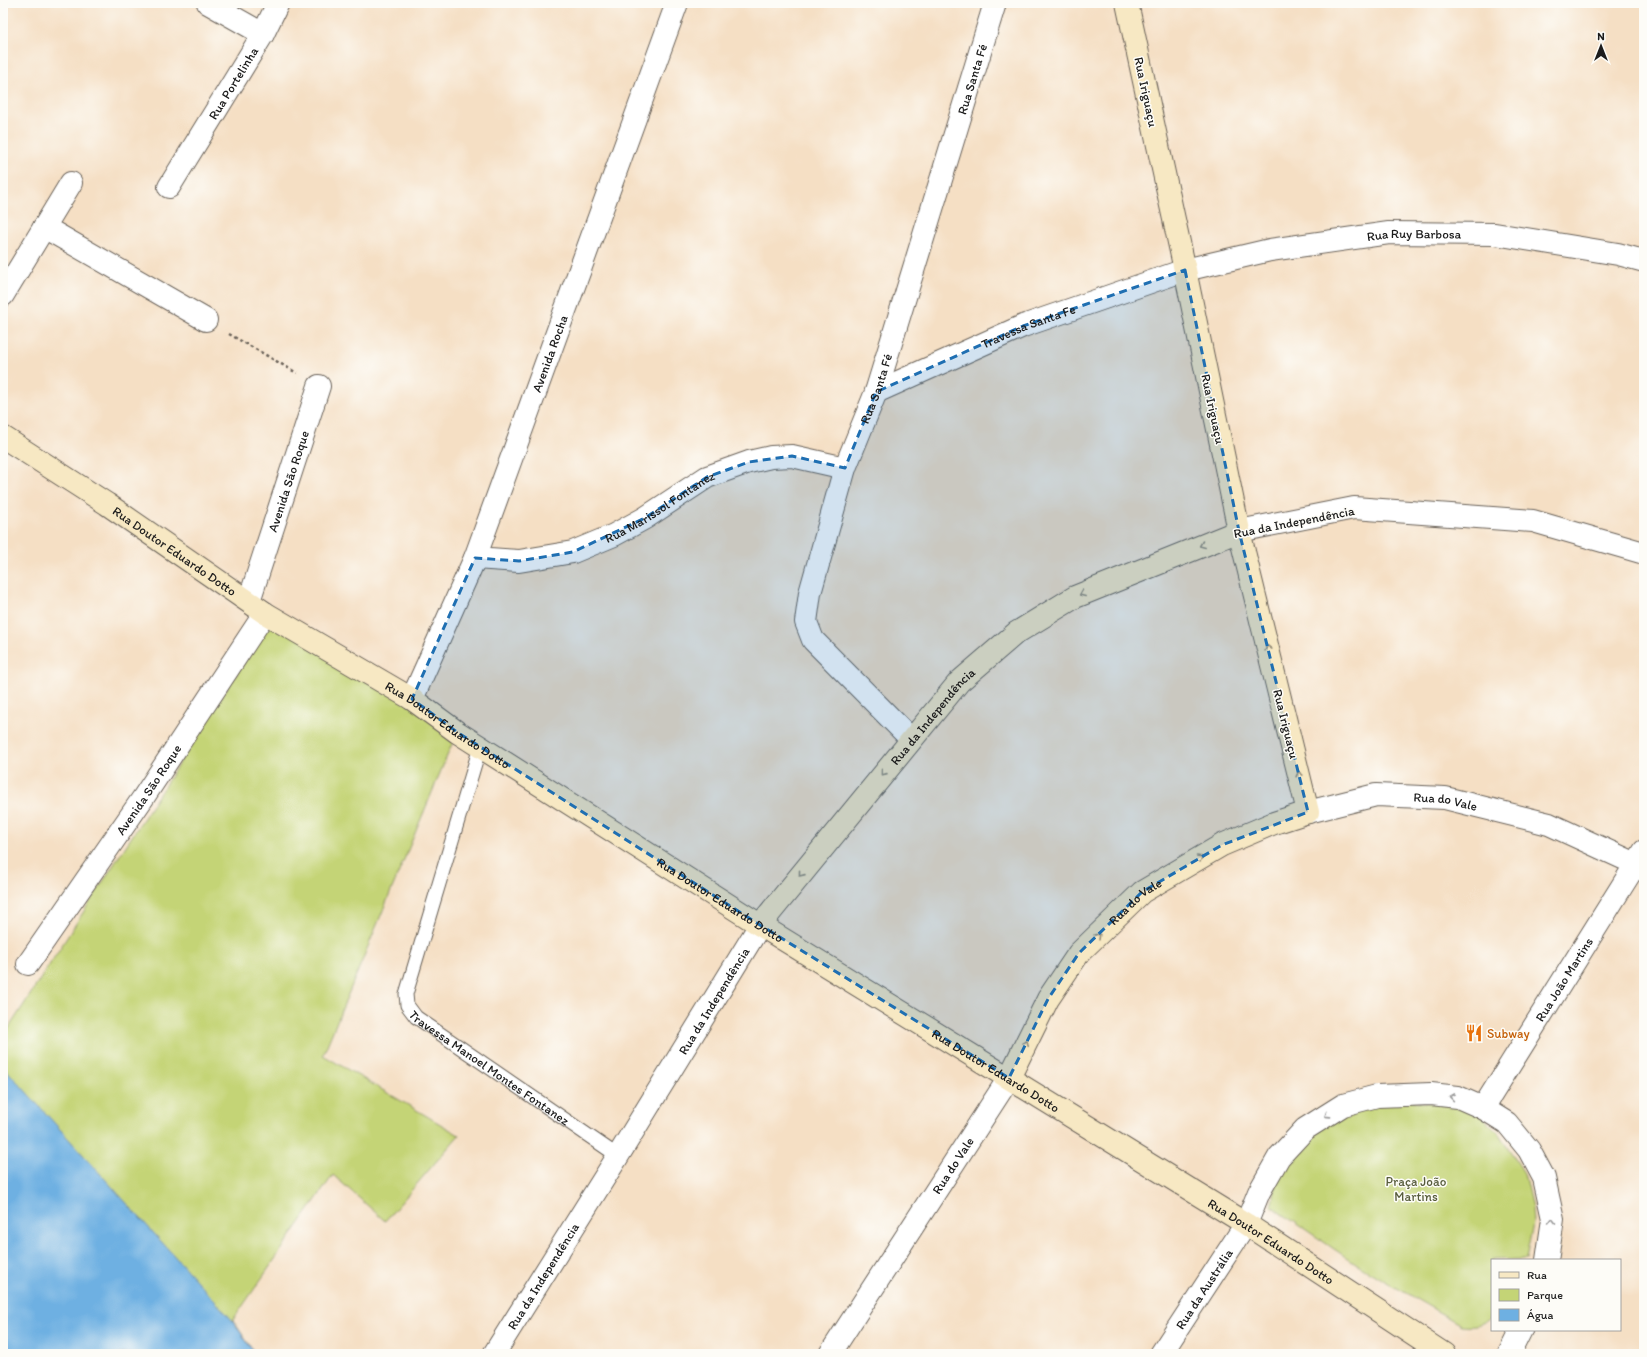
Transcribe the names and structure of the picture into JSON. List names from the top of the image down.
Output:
{
  "streets": {
    "main road": [
      "Rua Iriguaçu",
      "Rua da Independência",
      "Rua Doutor Eduardo Dotto",
      "Rua do Vale"
    ],
    "street": [
      "Rua Santa Fé",
      "Rua Portelinha",
      "Rua Ruy Barbosa",
      "Travessa Santa Fe",
      "Avenida Rocha",
      "Avenida São Roque",
      "Rua Marissol Fontanez",
      "Rua João Martins",
      "Rua da Austrália"
    ],
    "lane": ["Travessa Manoel Montes Fontanez"]
  },
  "crossings": [
    ["Rua Santa Fé", "Travessa Santa Fe"],
    ["Rua Santa Fé", "Rua Marissol Fontanez"],
    ["Rua Santa Fé", "Rua da Independência"],
    ["Rua Iriguaçu", "Rua Ruy Barbosa"],
    ["Rua Iriguaçu", "Travessa Santa Fe"],
    ["Rua Iriguaçu", "Rua da Independência"],
    ["Rua Iriguaçu", "Rua do Vale"],
    ["Rua Ruy Barbosa", "Travessa Santa Fe"],
    ["Avenida Rocha", "Rua Marissol Fontanez"],
    ["Avenida Rocha", "Rua Doutor Eduardo Dotto"],
    ["Avenida São Roque", "Rua Doutor Eduardo Dotto"],
    ["Rua da Independência", "Rua Doutor Eduardo Dotto"],
    ["Rua da Independência", "Travessa Manoel Montes Fontanez"],
    ["Rua Doutor Eduardo Dotto", "Rua do Vale"],
    ["Rua Doutor Eduardo Dotto", "Travessa Manoel Montes Fontanez"],
    ["Rua Doutor Eduardo Dotto", "Rua da Austrália"],
    ["Rua do Vale", "Rua João Martins"]
  ],
  "one_way": ["Rua da Independência", "Rua do Vale"],
  "parks": ["Praça João Martins"],
  "places": {
    "restaurant": ["Subway"]
  },
  "legend": ["Rua", "Parque", "Água"],
  "north": "top"
}
